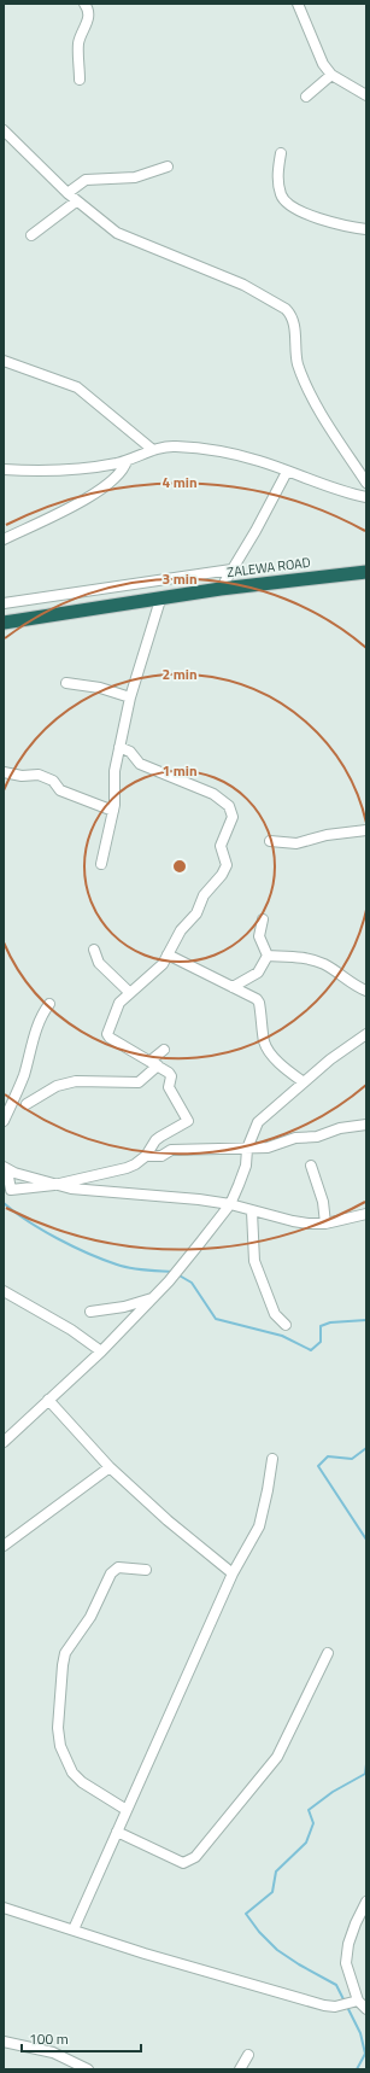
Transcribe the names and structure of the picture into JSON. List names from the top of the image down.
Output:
{
  "streets": {
    "highway": ["ZALEWA ROAD"]
  },
  "scale_bar": "100 m",
  "rings": [
    "4 min",
    "3 min",
    "2 min",
    "1 min"
  ]
}
